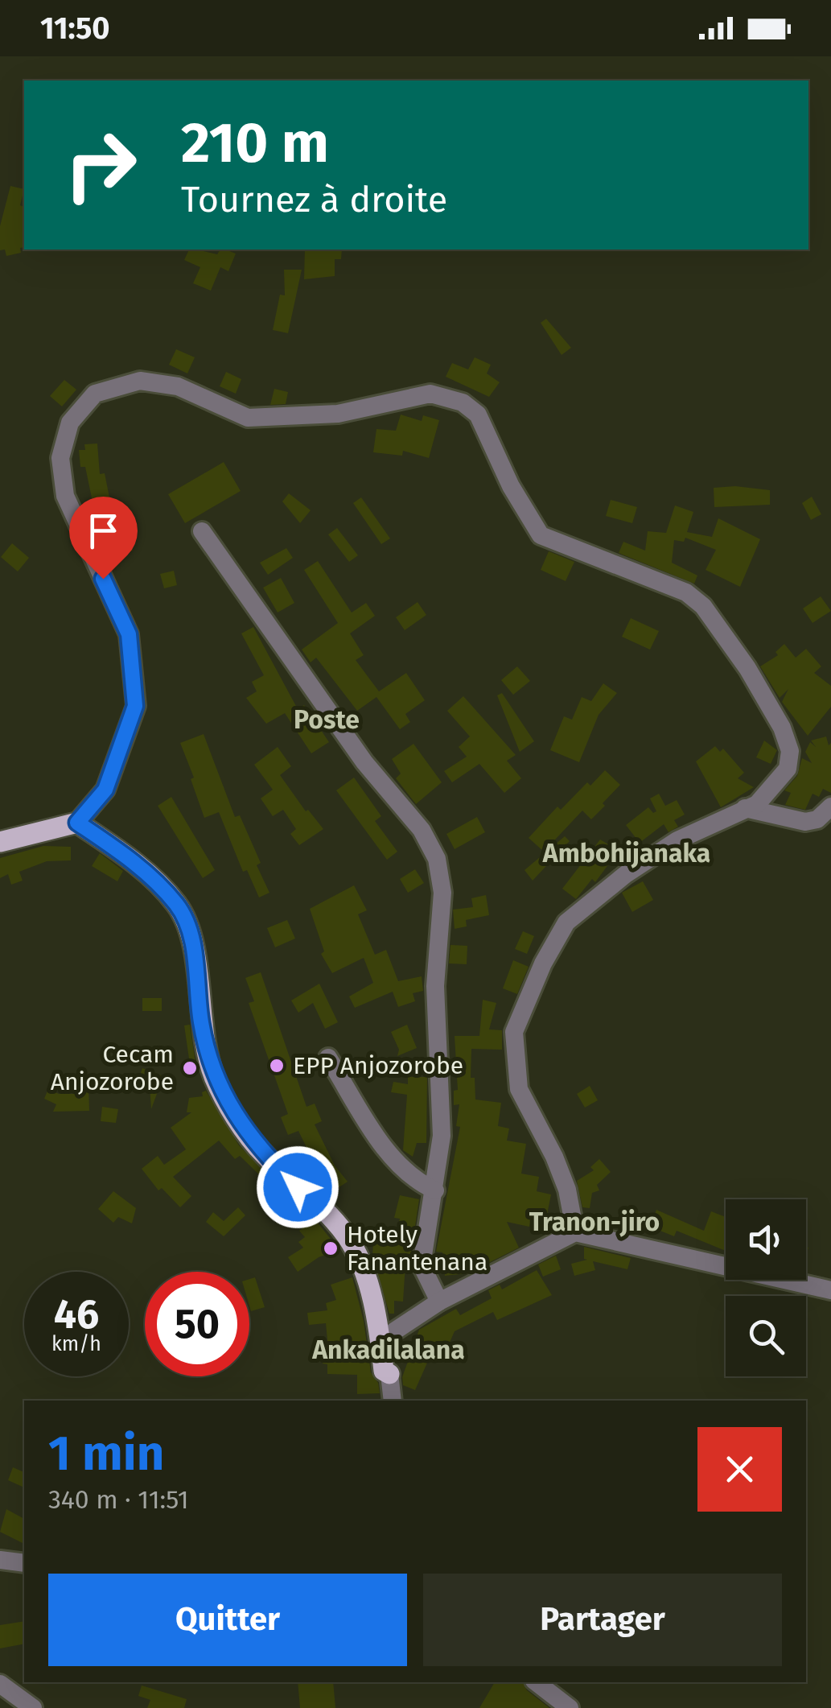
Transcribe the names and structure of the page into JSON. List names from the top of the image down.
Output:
{
  "districts": [
    "Poste",
    "Ambohijanaka",
    "Tranon-jiro",
    "Ankadilalana"
  ],
  "places": ["EPP Anjozorobe", "Cecam Anjozorobe", "Hotely Fanantenana"],
  "page": {
    "status": "11:50",
    "turn": ["210 m", "Tournez à droite"],
    "speed": "46 km/h",
    "limit": "50",
    "heading": ["1 min", "340 m · 11:51"],
    "buttons": ["Quitter", "Partager"]
  }
}
